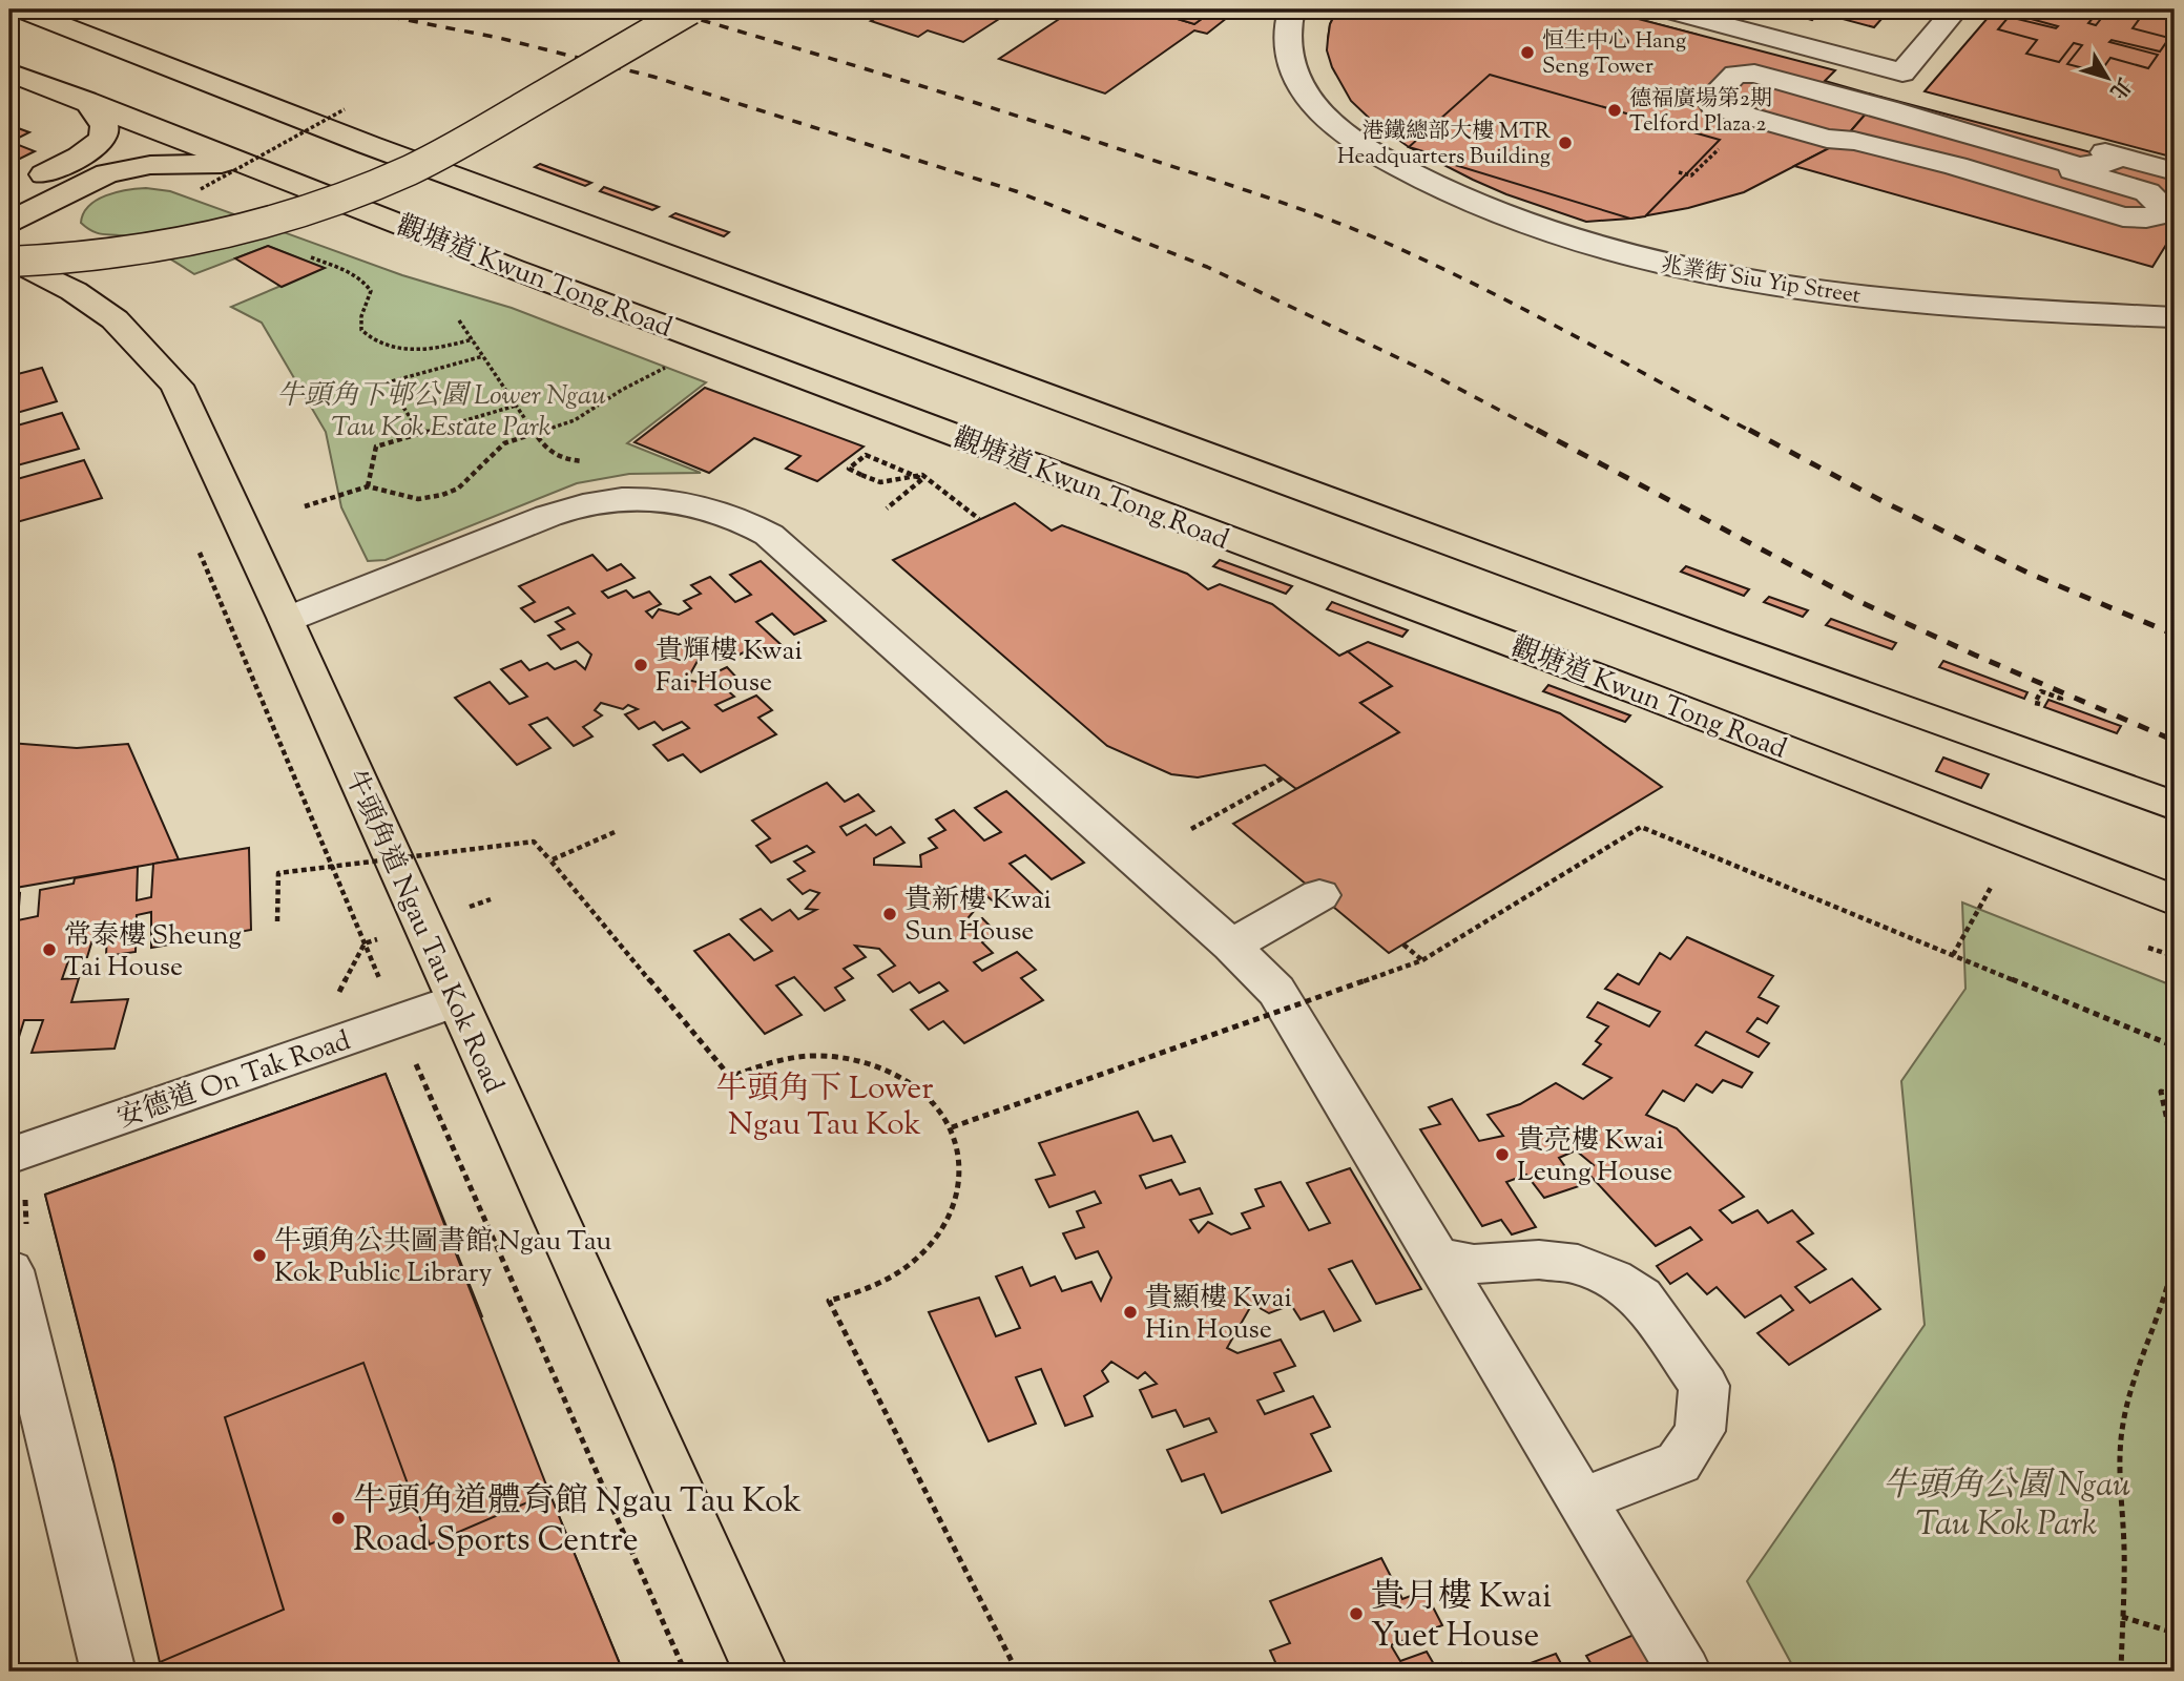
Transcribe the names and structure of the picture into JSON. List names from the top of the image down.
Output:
{
  "streets": {
    "main road": ["觀塘道 Kwun Tong Road", "牛頭角道 Ngau Tau Kok Road"],
    "street": ["兆業街 Siu Yip Street", "安德道 On Tak Road"]
  },
  "crossings": [
    ["牛頭角道 Ngau Tau Kok Road", "安德道 On Tak Road"]
  ],
  "districts": ["牛頭角下 Lower Ngau Tau Kok"],
  "parks": ["牛頭角下邨公園 Lower Ngau Tau Kok Estate Park", "牛頭角公園 Ngau Tau Kok Park"],
  "places": [
    "恒生中心 Hang Seng Tower",
    "德福廣場第2期 Telford Plaza 2",
    "港鐵總部大樓 MTR Headquarters Building",
    "貴輝樓 Kwai Fai House",
    "貴新樓 Kwai Sun House",
    "常泰樓 Sheung Tai House",
    "貴亮樓 Kwai Leung House",
    "牛頭角公共圖書館 Ngau Tau Kok Public Library",
    "貴顯樓 Kwai Hin House",
    "牛頭角道體育館 Ngau Tau Kok Road Sports Centre",
    "貴月樓 Kwai Yuet House"
  ],
  "north": "bottom right"
}
